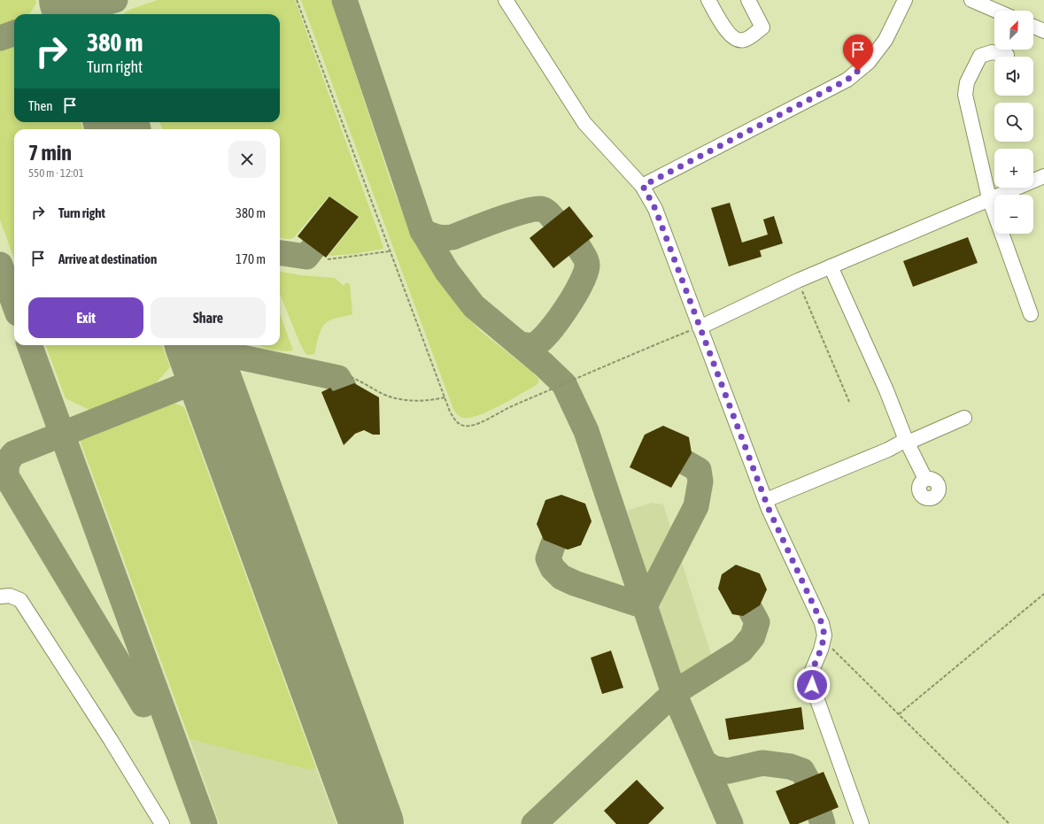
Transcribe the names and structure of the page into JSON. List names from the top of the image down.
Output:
{
  "north": "top right",
  "page": {
    "map_buttons": ["+", "−"],
    "turn": ["380 m", "Turn right"],
    "then": "Then",
    "heading": ["7 min", "550 m · 12:01"],
    "list": [
      {
        "name": "Turn right",
        "value": "380 m"
      },
      {
        "name": "Arrive at destination",
        "value": "170 m"
      }
    ],
    "buttons": ["Exit", "Share"]
  }
}
